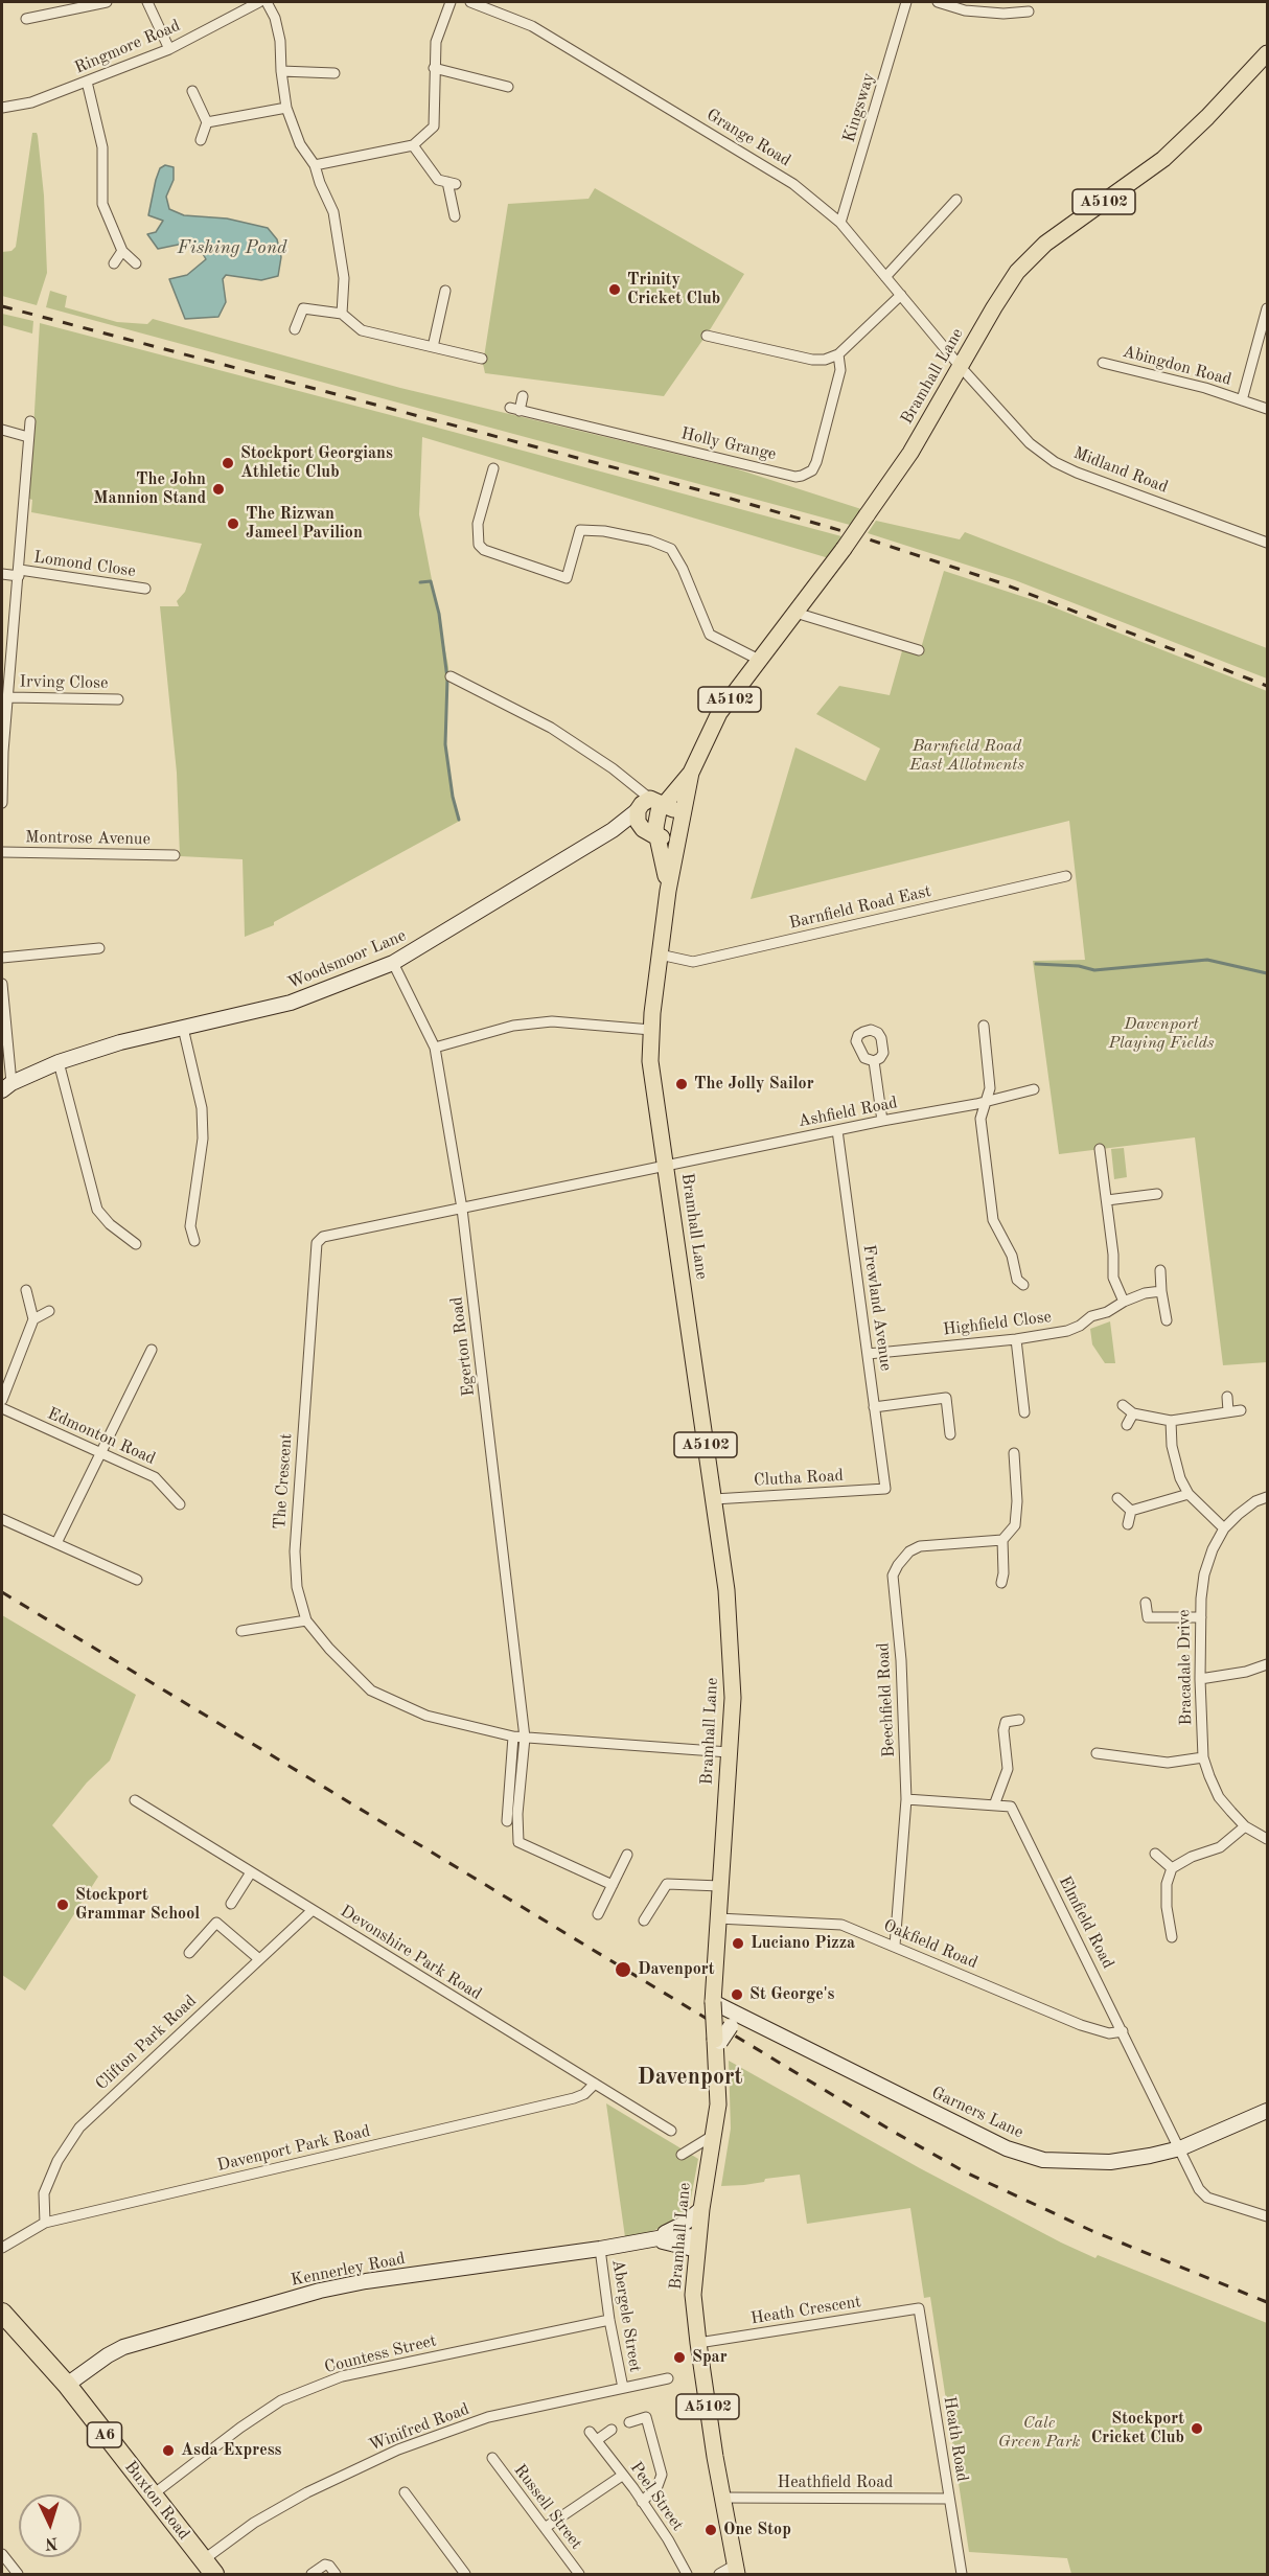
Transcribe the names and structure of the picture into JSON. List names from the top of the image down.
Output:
{
  "streets": {
    "highway": ["A6", "Buxton Road"],
    "main road": ["A5102", "Bramhall Lane"],
    "street": [
      "Ringmore Road",
      "Kingsway",
      "Grange Road",
      "Abingdon Road",
      "Holly Grange",
      "Midland Road",
      "Lomond Close",
      "Irving Close",
      "Montrose Avenue",
      "Barnfield Road East",
      "Woodsmoor Lane",
      "Ashfield Road",
      "Frewland Avenue",
      "Highfield Close",
      "Egerton Road",
      "Edmonton Road",
      "Clutha Road",
      "The Crescent",
      "Bracadale Drive",
      "Beechfield Road",
      "Elmfield Road",
      "Oakfield Road",
      "Devonshire Park Road",
      "Clifton Park Road",
      "Garners Lane",
      "Davenport Park Road",
      "Kennerley Road",
      "Heath Crescent",
      "Abergele Street",
      "Countess Street",
      "Winifred Road",
      "Heath Road",
      "Heathfield Road",
      "Peel Street",
      "Russell Street"
    ]
  },
  "crossings": [
    ["Kingsway", "Grange Road"],
    ["Grange Road", "Bramhall Lane"],
    ["Grange Road", "Midland Road"],
    ["Bramhall Lane", "Midland Road"],
    ["Bramhall Lane", "Barnfield Road East"],
    ["Bramhall Lane", "Woodsmoor Lane"],
    ["Bramhall Lane", "Ashfield Road"],
    ["Bramhall Lane", "Clutha Road"],
    ["Bramhall Lane", "The Crescent"],
    ["Bramhall Lane", "Oakfield Road"],
    ["Bramhall Lane", "Garners Lane"],
    ["Bramhall Lane", "Heath Crescent"],
    ["Bramhall Lane", "Heathfield Road"],
    ["Woodsmoor Lane", "Egerton Road"],
    ["Ashfield Road", "Frewland Avenue"],
    ["Ashfield Road", "The Crescent"],
    ["Frewland Avenue", "Highfield Close"],
    ["Frewland Avenue", "Clutha Road"],
    ["Egerton Road", "The Crescent"],
    ["Beechfield Road", "Elmfield Road"],
    ["Beechfield Road", "Oakfield Road"],
    ["Elmfield Road", "Oakfield Road"],
    ["Elmfield Road", "Garners Lane"],
    ["Devonshire Park Road", "Clifton Park Road"],
    ["Devonshire Park Road", "Davenport Park Road"],
    ["Clifton Park Road", "Davenport Park Road"],
    ["Kennerley Road", "Abergele Street"],
    ["Kennerley Road", "Buxton Road"],
    ["Heath Crescent", "Heath Road"],
    ["Abergele Street", "Countess Street"],
    ["Abergele Street", "Winifred Road"],
    ["Countess Street", "Buxton Road"],
    ["Winifred Road", "Buxton Road"],
    ["Heath Road", "Heathfield Road"]
  ],
  "districts": ["Davenport"],
  "water": ["Fishing Pond"],
  "parks": ["Barnfield Road East Allotments", "Davenport Playing Fields", "Cale Green Park"],
  "places": [
    "Trinity Cricket Club",
    "Stockport Georgians Athletic Club",
    "The John Mannion Stand",
    "The Rizwan Jameel Pavilion",
    "The Jolly Sailor",
    "Stockport Grammar School",
    "Luciano Pizza",
    "Davenport",
    "St George's",
    "Spar",
    "Stockport Cricket Club",
    "Asda Express",
    "One Stop"
  ],
  "north": "bottom"
}
